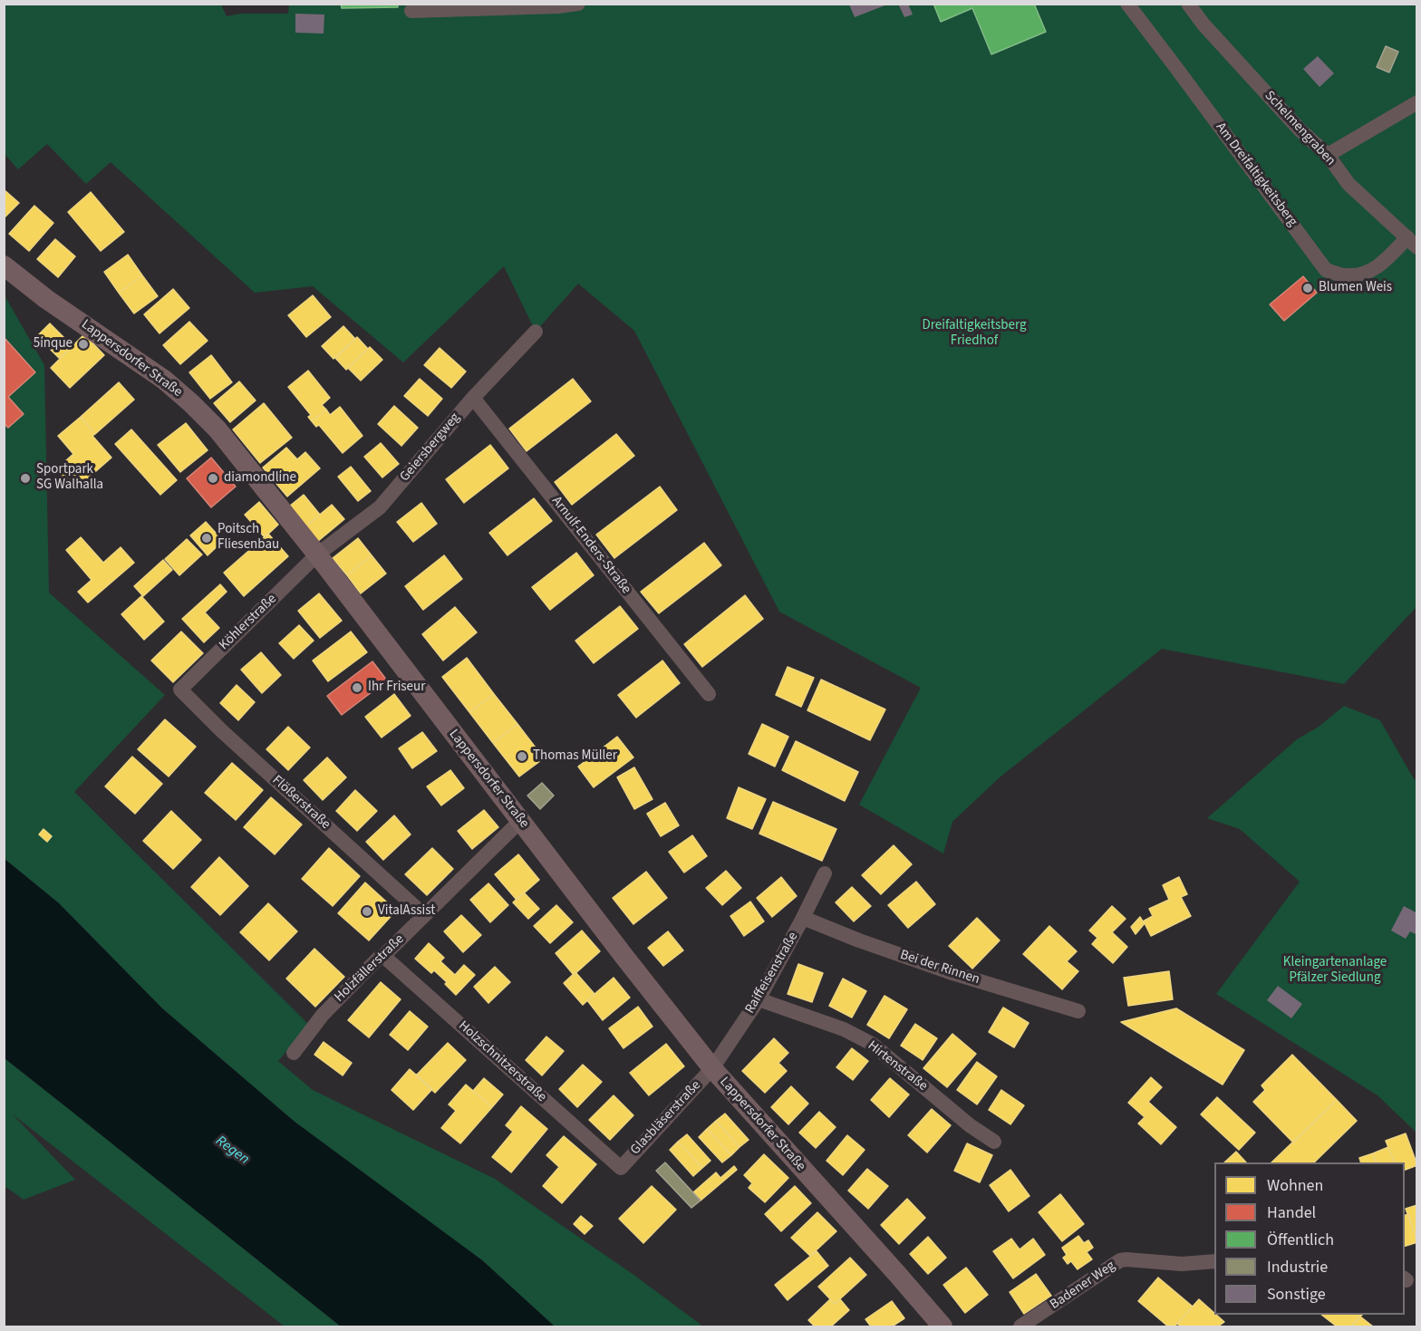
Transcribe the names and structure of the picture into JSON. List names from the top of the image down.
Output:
{
  "streets": {
    "street": [
      "Schelmengraben",
      "Am Dreifaltigkeitsberg",
      "Lappersdorfer Straße",
      "Geiersbergweg",
      "Arnulf-Enders-Straße",
      "Köhlerstraße",
      "Flößerstraße",
      "Bei der Rinnen",
      "Holzfällerstraße",
      "Raiffeisenstraße",
      "Holzschnitzerstraße",
      "Hirtenstraße",
      "Glasbläserstraße",
      "Badener Weg"
    ]
  },
  "crossings": [
    ["Schelmengraben", "Am Dreifaltigkeitsberg"],
    ["Lappersdorfer Straße", "Geiersbergweg"],
    ["Lappersdorfer Straße", "Köhlerstraße"],
    ["Lappersdorfer Straße", "Holzfällerstraße"],
    ["Lappersdorfer Straße", "Raiffeisenstraße"],
    ["Lappersdorfer Straße", "Glasbläserstraße"],
    ["Geiersbergweg", "Arnulf-Enders-Straße"],
    ["Geiersbergweg", "Köhlerstraße"],
    ["Köhlerstraße", "Flößerstraße"],
    ["Flößerstraße", "Holzfällerstraße"],
    ["Bei der Rinnen", "Raiffeisenstraße"],
    ["Holzfällerstraße", "Holzschnitzerstraße"],
    ["Raiffeisenstraße", "Hirtenstraße"],
    ["Raiffeisenstraße", "Glasbläserstraße"],
    ["Holzschnitzerstraße", "Glasbläserstraße"]
  ],
  "water": ["Regen"],
  "parks": ["Dreifaltigkeitsberg Friedhof", "Kleingartenanlage Pfälzer Siedlung"],
  "places": [
    "Blumen Weis",
    "5inque",
    "Sportpark SG Walhalla",
    "diamondline",
    "Poitsch Fliesenbau",
    "Ihr Friseur",
    "Thomas Müller",
    "VitalAssist"
  ],
  "legend": [
    "Wohnen",
    "Handel",
    "Öffentlich",
    "Industrie",
    "Sonstige"
  ]
}
